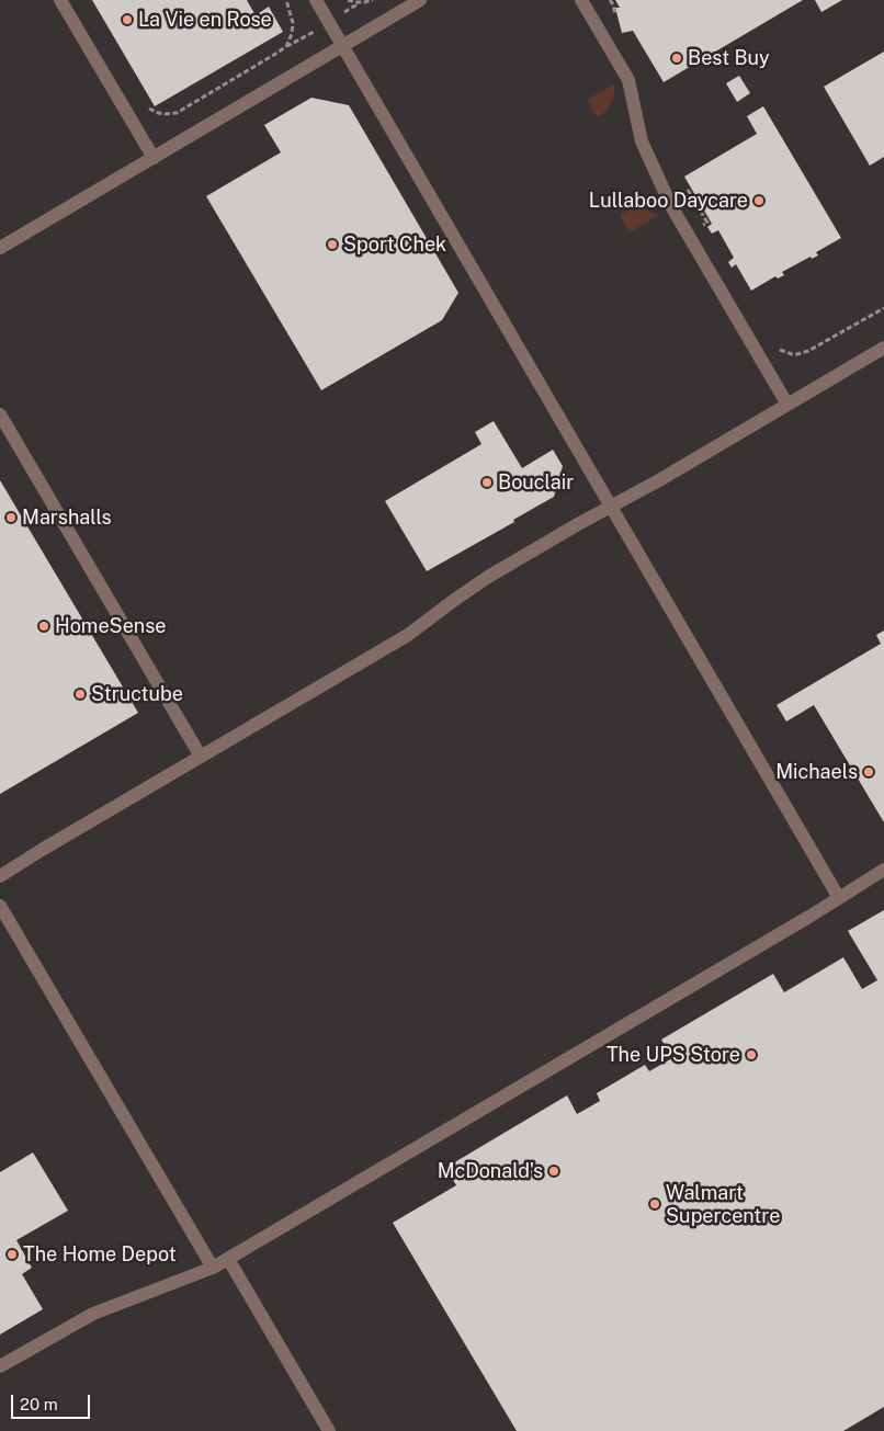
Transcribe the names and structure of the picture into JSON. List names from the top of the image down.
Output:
{
  "places": [
    "La Vie en Rose",
    "Best Buy",
    "Lullaboo Daycare",
    "Sport Chek",
    "Bouclair",
    "Marshalls",
    "HomeSense",
    "Structube",
    "Michaels",
    "The UPS Store",
    "McDonald's",
    "Walmart Supercentre",
    "The Home Depot"
  ],
  "scale_bar": "20 m"
}
